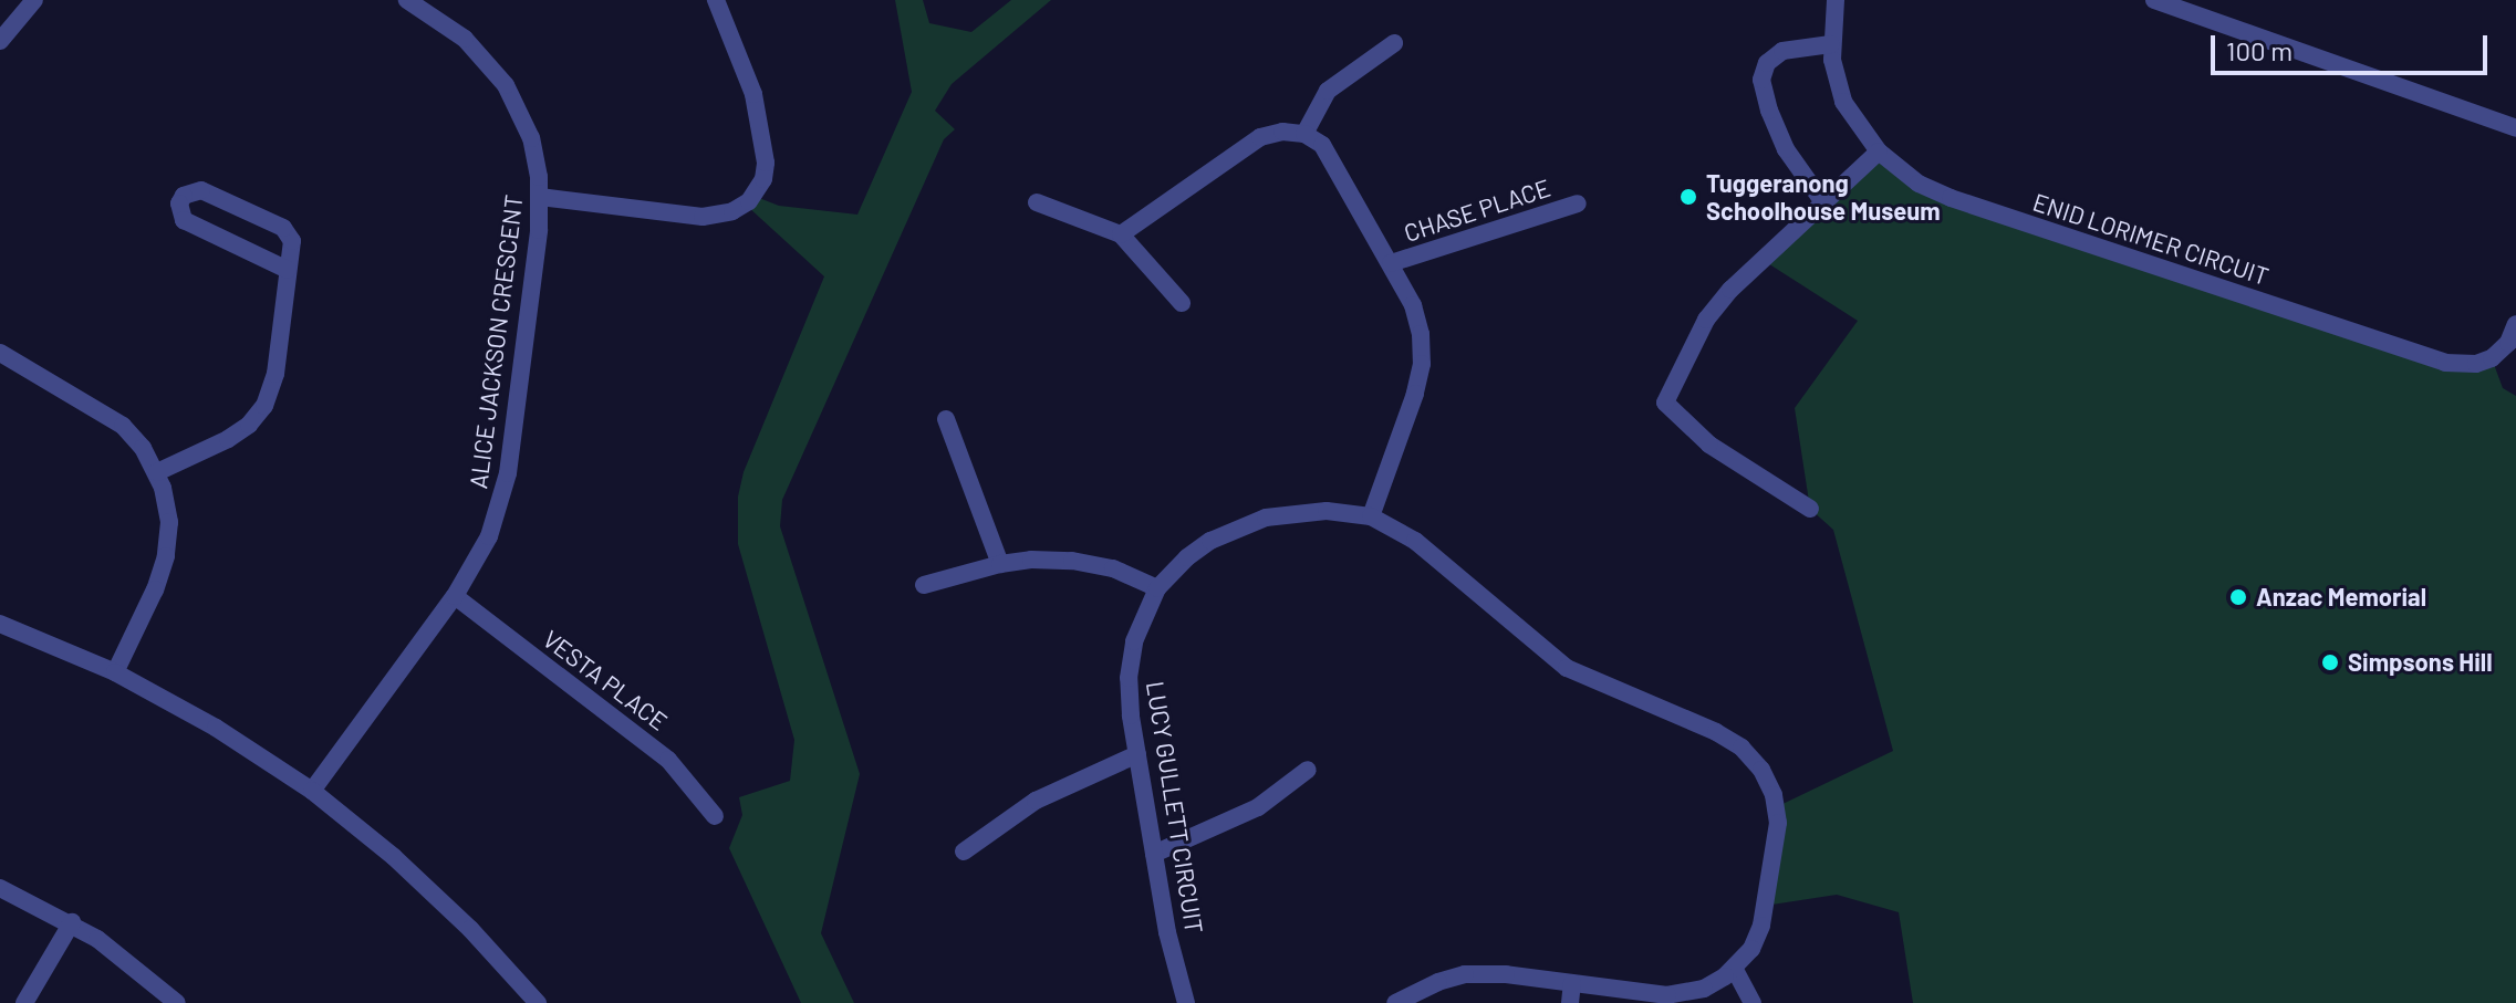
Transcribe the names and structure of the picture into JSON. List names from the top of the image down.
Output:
{
  "streets": {
    "street": [
      "CHASE PLACE",
      "ENID LORIMER CIRCUIT",
      "ALICE JACKSON CRESCENT",
      "VESTA PLACE",
      "LUCY GULLETT CIRCUIT"
    ]
  },
  "crossings": [
    ["ALICE JACKSON CRESCENT", "VESTA PLACE"]
  ],
  "places": ["Tuggeranong Schoolhouse Museum", "Anzac Memorial", "Simpsons Hill"],
  "scale_bar": "100 m"
}
